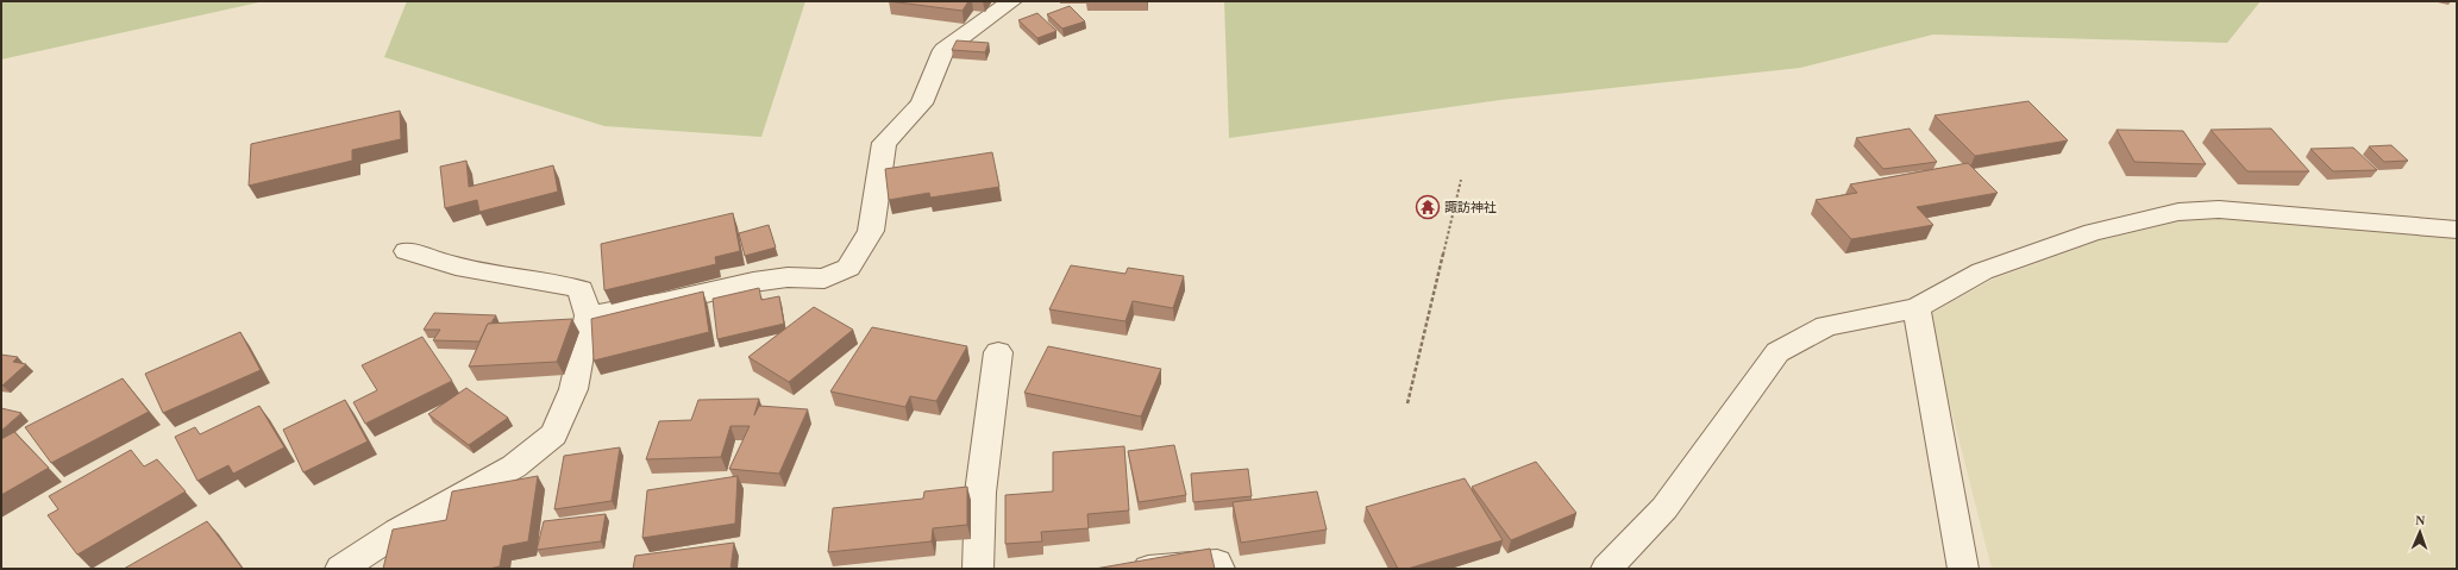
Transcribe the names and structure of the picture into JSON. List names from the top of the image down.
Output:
{
  "places": {
    "temple": ["諏訪神社"]
  },
  "north": "top"
}
